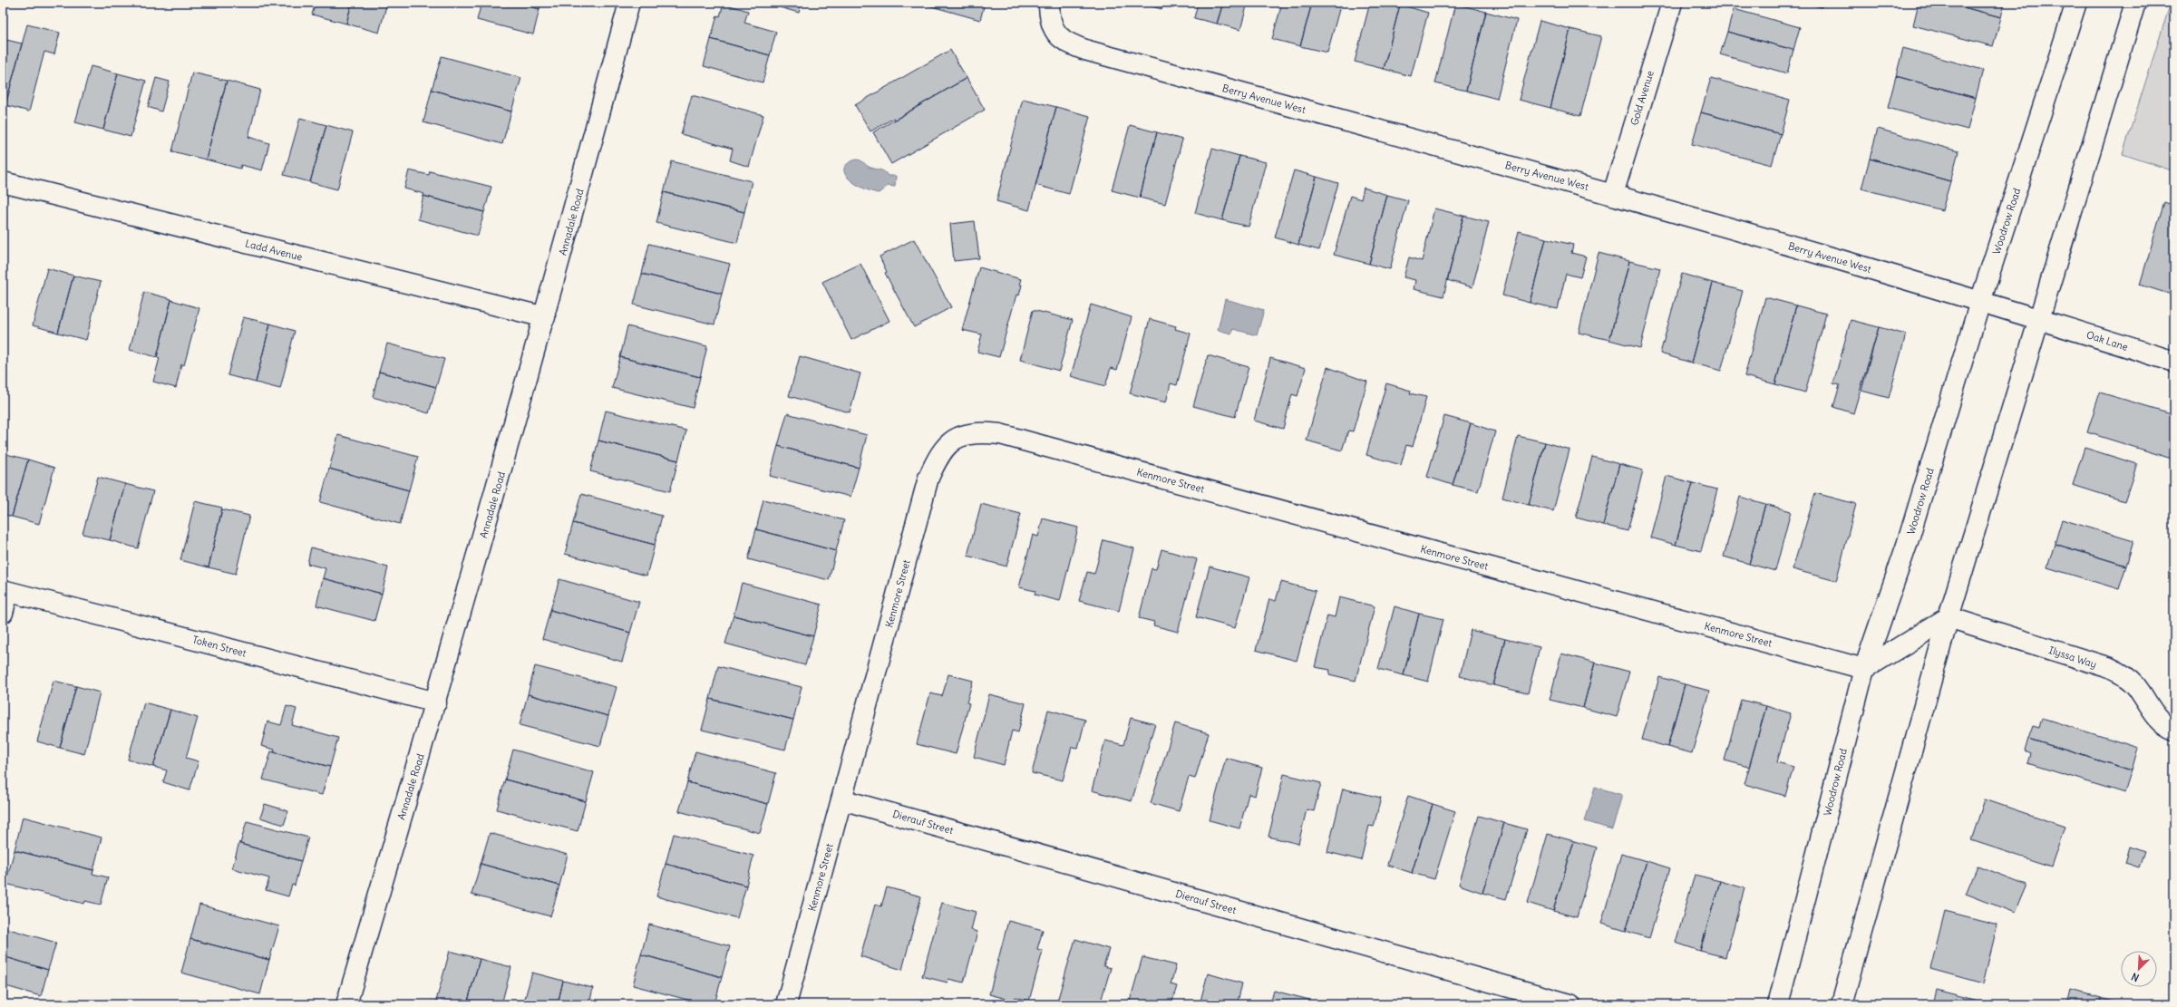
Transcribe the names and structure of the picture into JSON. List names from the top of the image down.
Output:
{
  "streets": {
    "street": [
      "Gold Avenue",
      "Berry Avenue West",
      "Woodrow Road",
      "Annadale Road",
      "Ladd Avenue",
      "Oak Lane",
      "Kenmore Street",
      "Token Street",
      "Ilyssa Way",
      "Dierauf Street"
    ]
  },
  "crossings": [
    ["Gold Avenue", "Berry Avenue West"],
    ["Berry Avenue West", "Woodrow Road"],
    ["Berry Avenue West", "Oak Lane"],
    ["Woodrow Road", "Kenmore Street"],
    ["Annadale Road", "Ladd Avenue"],
    ["Annadale Road", "Token Street"],
    ["Kenmore Street", "Dierauf Street"]
  ],
  "north": "bottom left"
}
